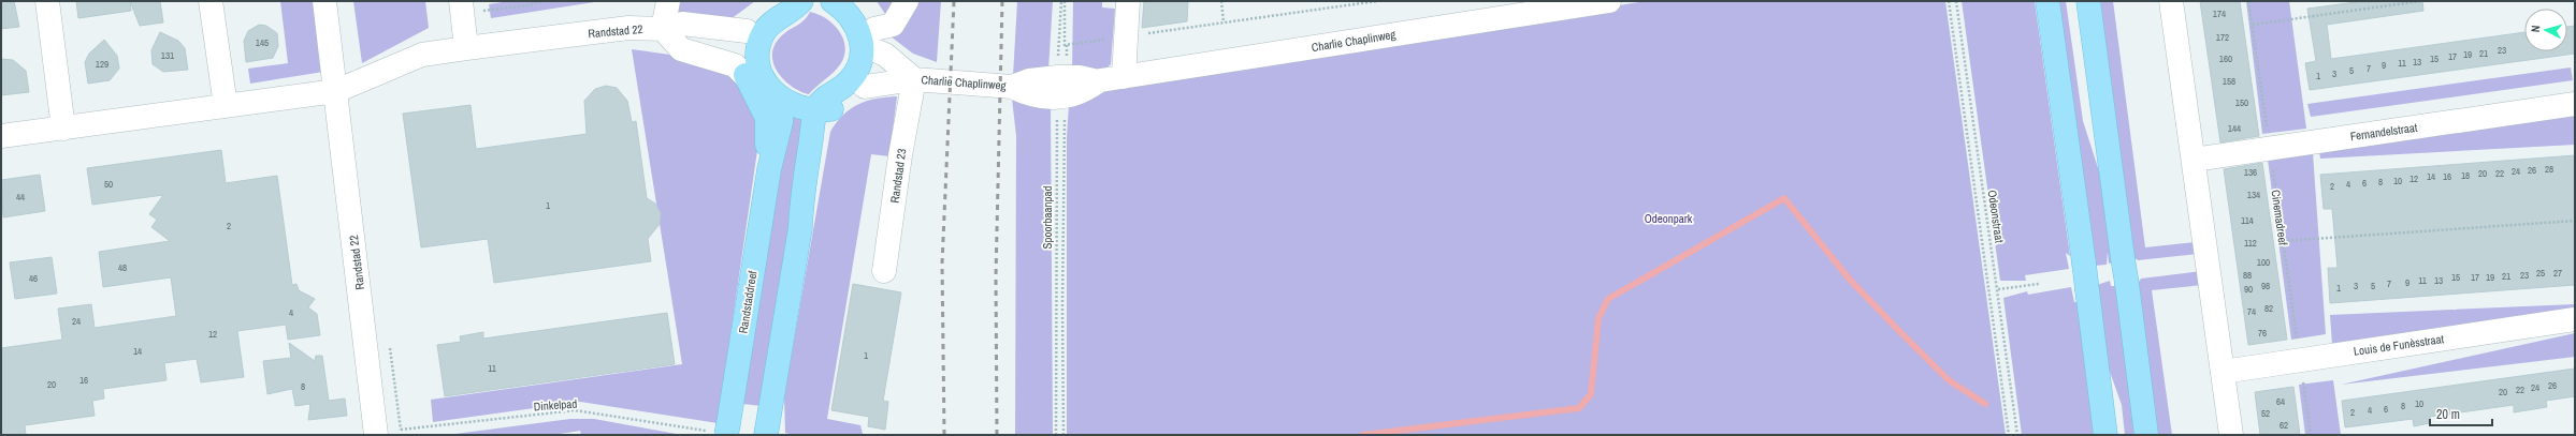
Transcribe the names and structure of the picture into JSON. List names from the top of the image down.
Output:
{
  "streets": {
    "main road": ["Randstaddreef"],
    "street": [
      "Randstad 22",
      "Charlie Chaplinweg",
      "Fernandelstraat",
      "Randstad 23",
      "Louis de Funèsstraat"
    ],
    "path": [
      "Odeonstraat",
      "Spoorbaanpad",
      "Cinemadreef",
      "Dinkelpad"
    ]
  },
  "crossings": [
    ["Randstad 22", "Randstaddreef"],
    ["Charlie Chaplinweg", "Randstad 23"],
    ["Charlie Chaplinweg", "Spoorbaanpad"],
    ["Fernandelstraat", "Cinemadreef"],
    ["Cinemadreef", "Louis de Funèsstraat"],
    ["Randstaddreef", "Dinkelpad"]
  ],
  "parks": ["Odeonpark"],
  "house_numbers": [
    "174",
    "172",
    "145",
    "23",
    "21",
    "19",
    "131",
    "17",
    "160",
    "15",
    "13",
    "11",
    "129",
    "9",
    "7",
    "5",
    "3",
    "1",
    "158",
    "150",
    "144",
    "28",
    "26",
    "24",
    "136",
    "20",
    "22",
    "18",
    "14",
    "16",
    "12",
    "10",
    "8",
    "6",
    "50",
    "4",
    "2",
    "134",
    "44",
    "1",
    "114",
    "2",
    "112",
    "100",
    "48",
    "25",
    "27",
    "88",
    "23",
    "21",
    "15",
    "17",
    "19",
    "46",
    "11",
    "13",
    "9",
    "7",
    "98",
    "3",
    "5",
    "1",
    "90",
    "82",
    "74",
    "4",
    "24",
    "76",
    "12",
    "14",
    "1",
    "11",
    "16",
    "20",
    "26",
    "8",
    "24",
    "22",
    "20",
    "64",
    "10",
    "8",
    "6",
    "4",
    "2",
    "52",
    "62"
  ],
  "scale_bar": "20 m",
  "north": "left"
}
